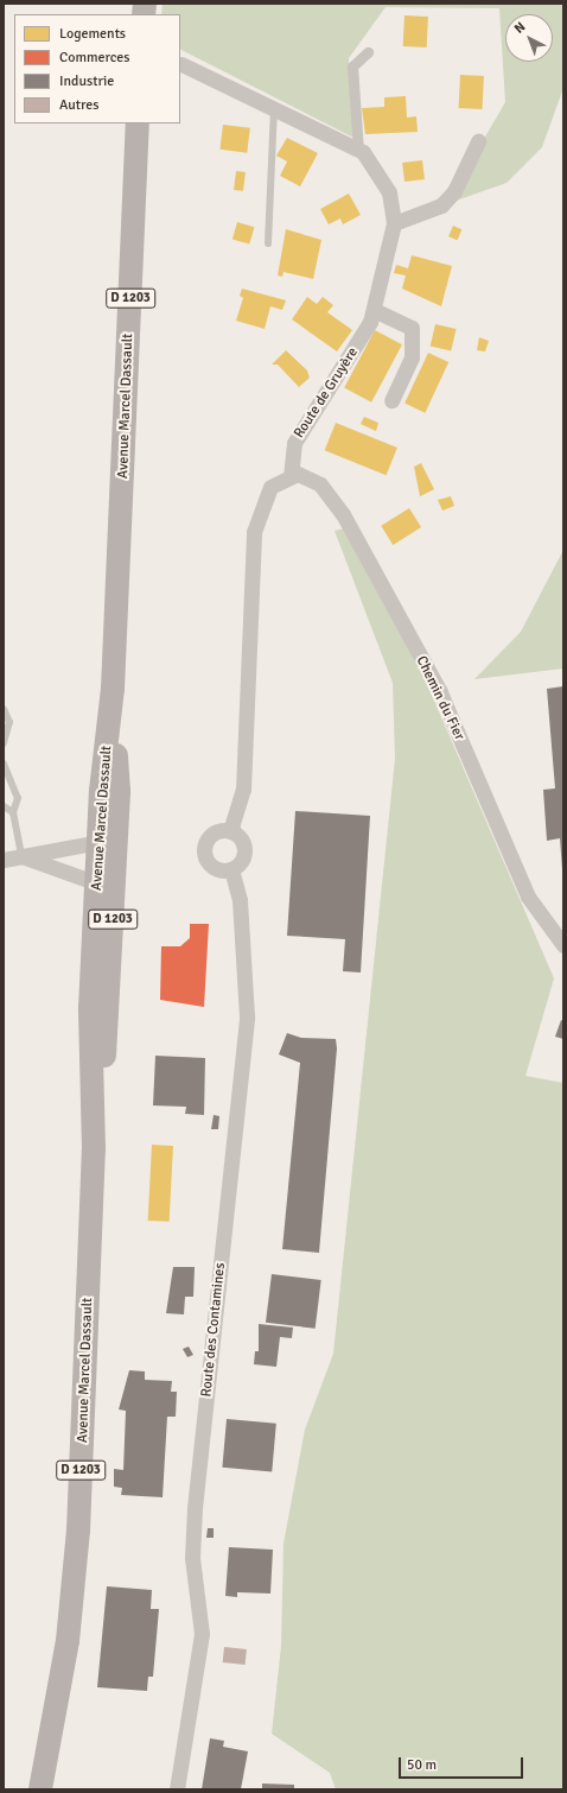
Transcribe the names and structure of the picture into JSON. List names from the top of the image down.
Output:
{
  "streets": {
    "main road": ["D 1203", "Avenue Marcel Dassault"],
    "street": ["Route de Gruyère", "Chemin du Fier", "Route des Contamines"]
  },
  "crossings": [
    ["Route de Gruyère", "Chemin du Fier"]
  ],
  "legend": [
    "Logements",
    "Commerces",
    "Industrie",
    "Autres"
  ],
  "scale_bar": "50 m",
  "north": "top left"
}
